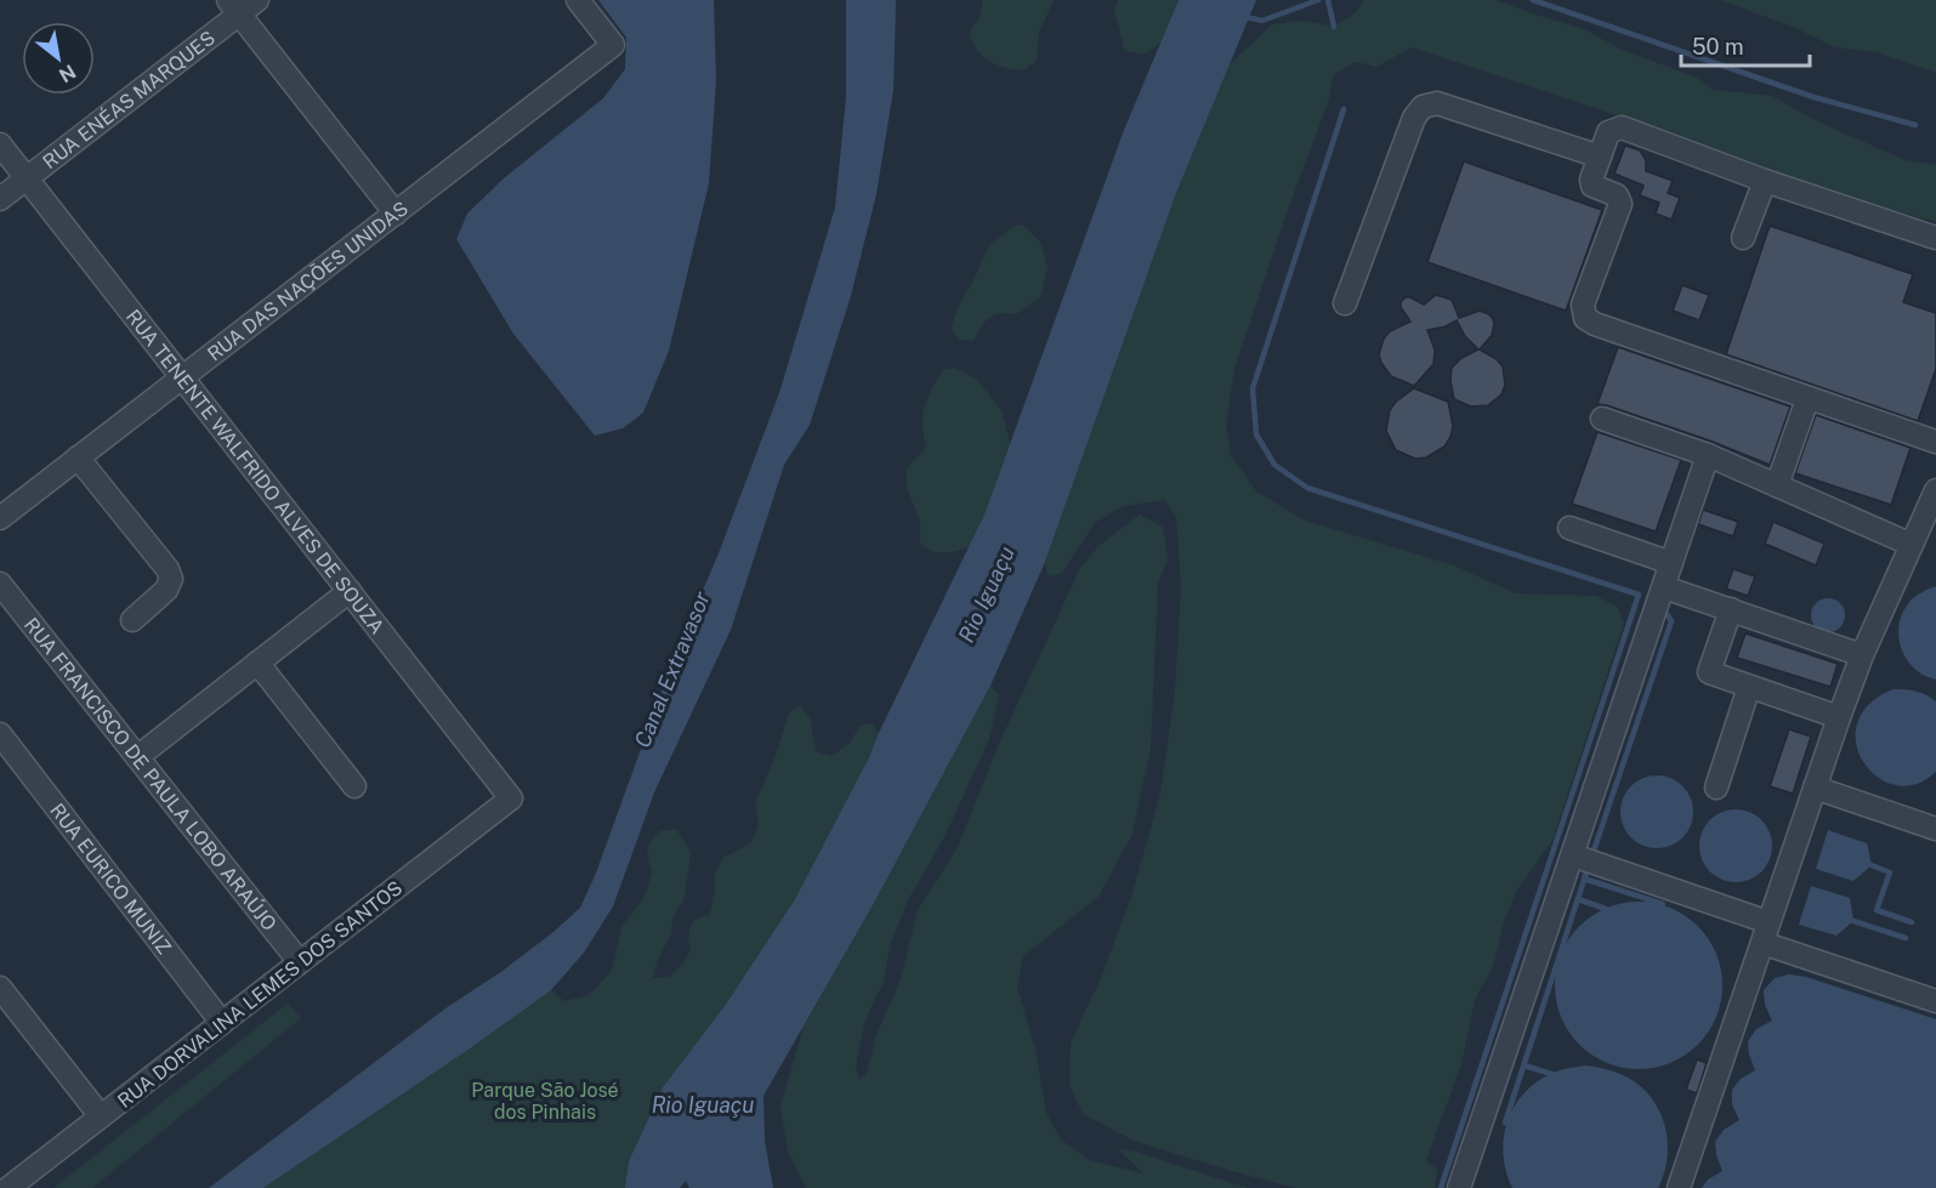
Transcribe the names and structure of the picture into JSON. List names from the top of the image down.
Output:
{
  "streets": {
    "street": [
      "RUA ENÉAS MARQUES",
      "RUA DAS NAÇÕES UNIDAS",
      "RUA TENENTE WALFRIDO ALVES DE SOUZA",
      "RUA FRANCISCO DE PAULA LOBO ARAÚJO",
      "RUA EURICO MUNIZ",
      "RUA DORVALINA LEMES DOS SANTOS"
    ]
  },
  "crossings": [
    ["RUA ENÉAS MARQUES", "RUA TENENTE WALFRIDO ALVES DE SOUZA"],
    ["RUA DAS NAÇÕES UNIDAS", "RUA TENENTE WALFRIDO ALVES DE SOUZA"],
    ["RUA TENENTE WALFRIDO ALVES DE SOUZA", "RUA DORVALINA LEMES DOS SANTOS"],
    ["RUA FRANCISCO DE PAULA LOBO ARAÚJO", "RUA DORVALINA LEMES DOS SANTOS"],
    ["RUA EURICO MUNIZ", "RUA DORVALINA LEMES DOS SANTOS"]
  ],
  "water": ["Rio Iguaçu", "Canal Extravasor"],
  "parks": ["Parque São José dos Pinhais"],
  "scale_bar": "50 m",
  "north": "bottom right"
}
